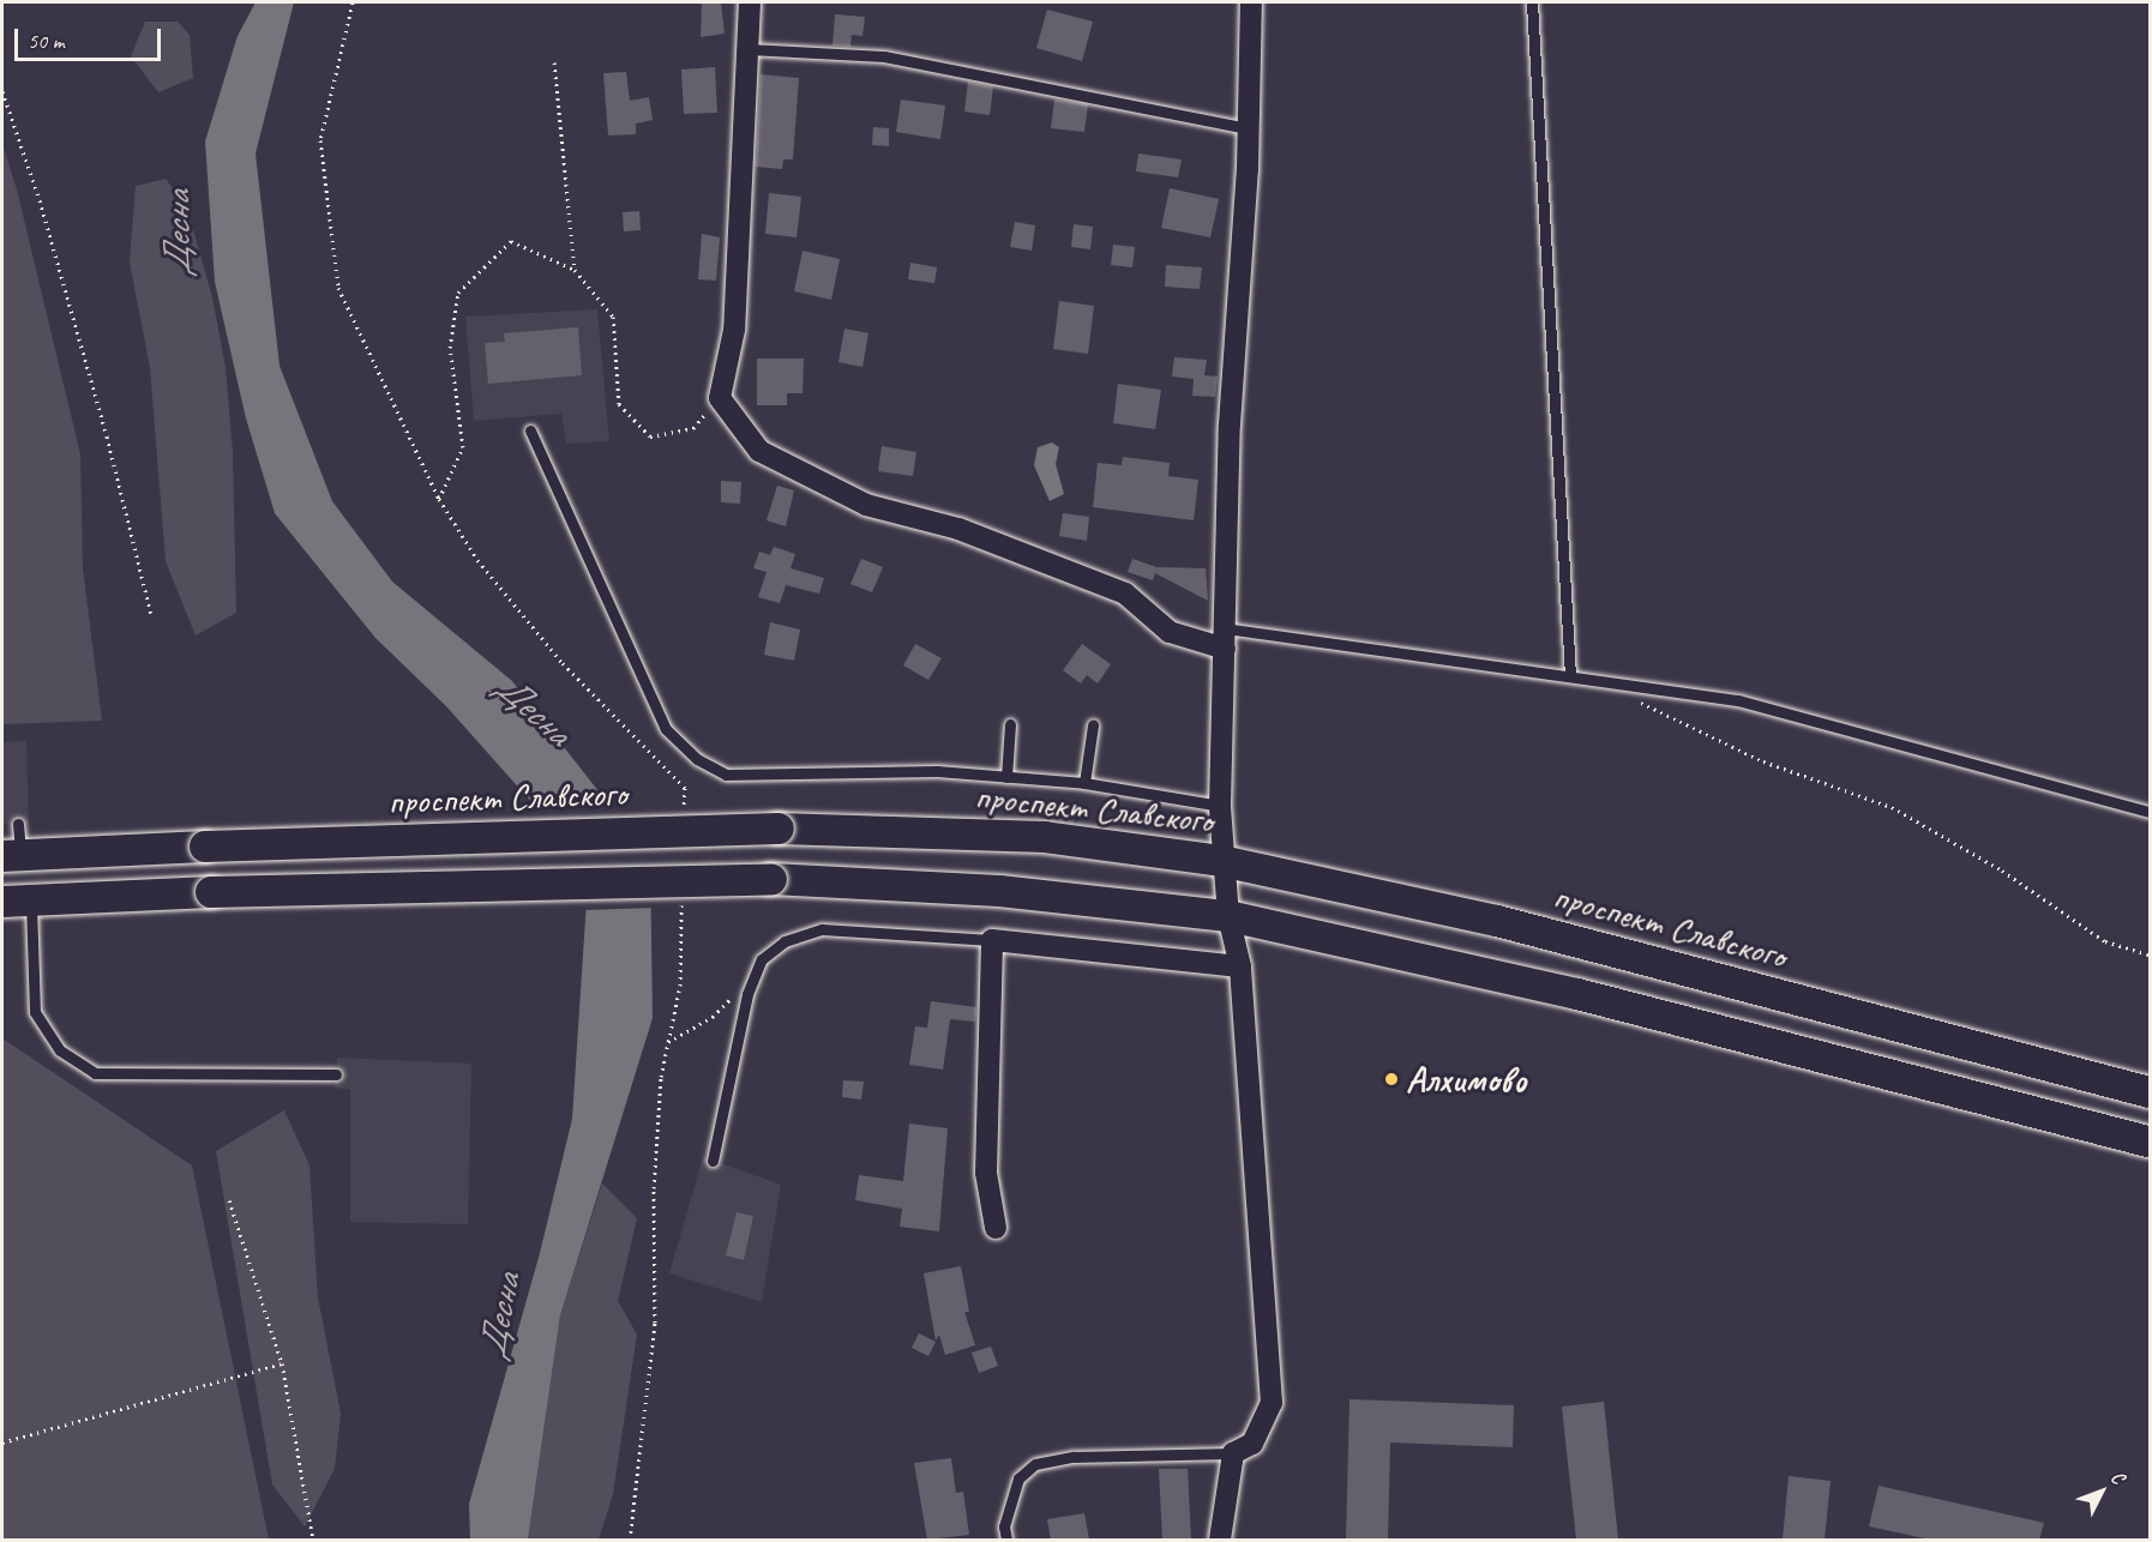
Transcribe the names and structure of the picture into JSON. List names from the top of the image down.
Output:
{
  "streets": {
    "main road": ["проспект Славского"]
  },
  "water": ["Десна"],
  "places": ["Алхимово"],
  "scale_bar": "50 m",
  "north": "top right"
}
